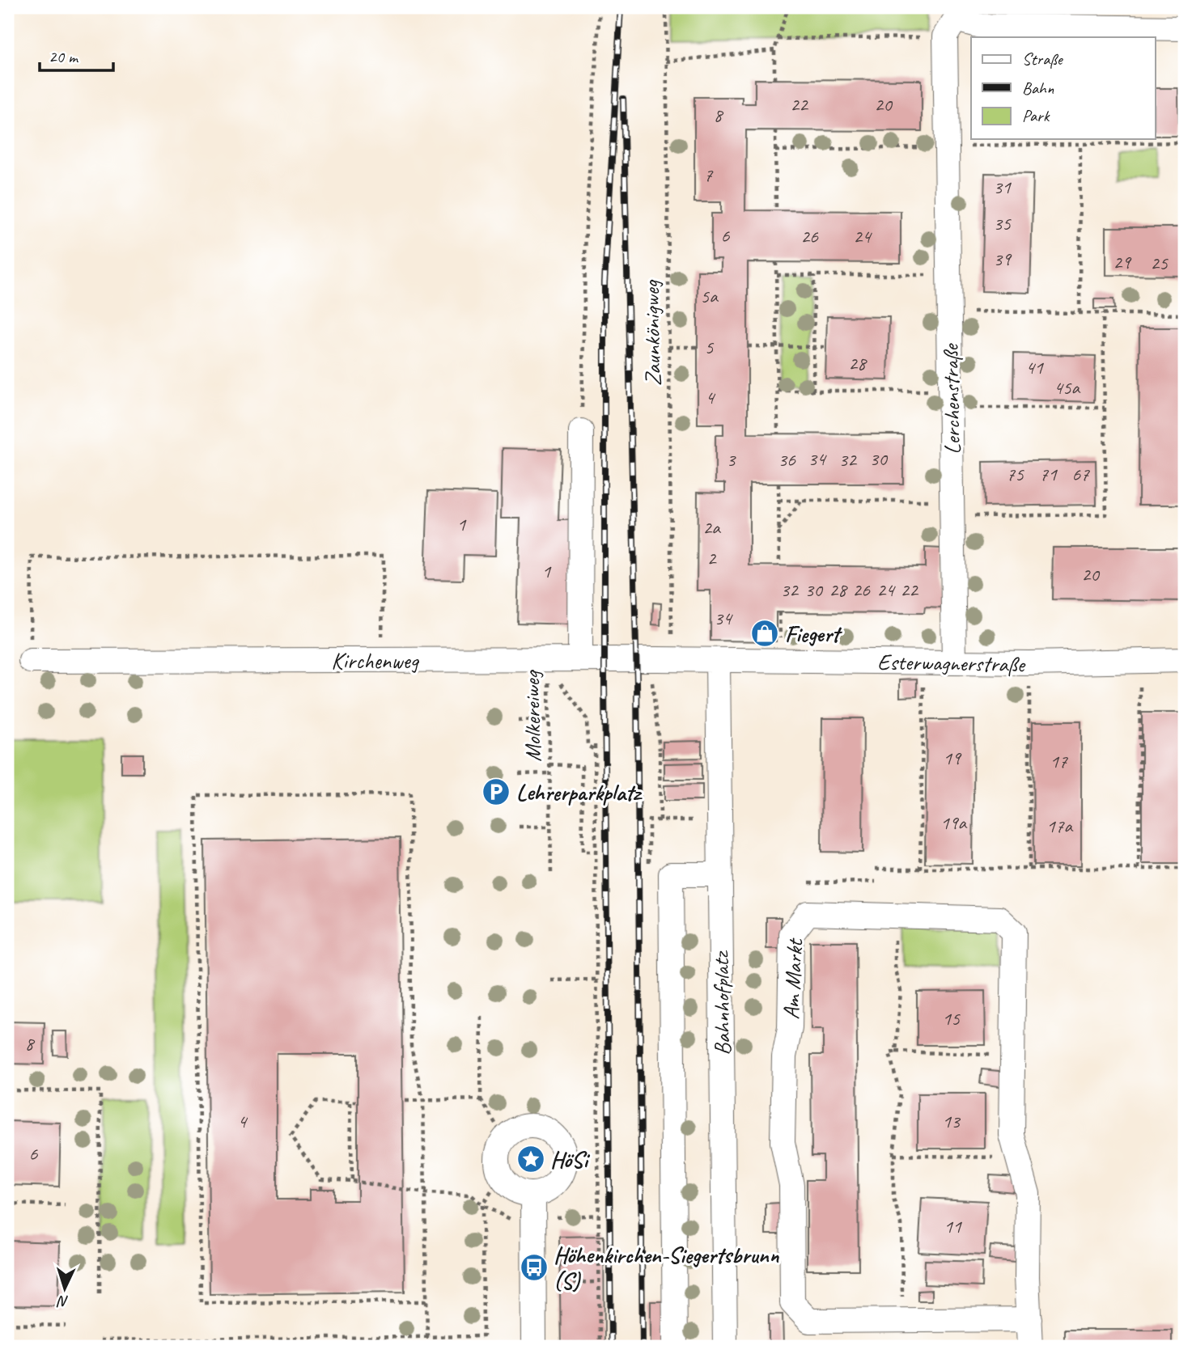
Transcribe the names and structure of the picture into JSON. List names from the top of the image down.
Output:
{
  "streets": {
    "street": [
      "Lerchenstraße",
      "Kirchenweg",
      "Esterwagnerstraße",
      "Am Markt",
      "Bahnhofplatz"
    ],
    "path": ["Zaunkönigweg", "Molkereiweg"]
  },
  "crossings": [
    ["Zaunkönigweg", "Kirchenweg"],
    ["Lerchenstraße", "Esterwagnerstraße"],
    ["Kirchenweg", "Esterwagnerstraße"],
    ["Kirchenweg", "Molkereiweg"],
    ["Kirchenweg", "Bahnhofplatz"],
    ["Esterwagnerstraße", "Bahnhofplatz"]
  ],
  "places": {
    "shop": ["Fiegert"],
    "parking": ["Lehrerparkplatz"],
    "place": ["HöSi"],
    "bus stop": ["Höhenkirchen-Siegertsbrunn (S)"]
  },
  "house_numbers": [
    "22",
    "20",
    "8",
    "7",
    "31",
    "35",
    "6",
    "26",
    "24",
    "39",
    "29",
    "25",
    "5a",
    "5",
    "28",
    "41",
    "45a",
    "4",
    "34",
    "30",
    "3",
    "36",
    "32",
    "75",
    "71",
    "67",
    "1",
    "2a",
    "2",
    "1",
    "20",
    "32",
    "30",
    "28",
    "26",
    "24",
    "22",
    "34",
    "19",
    "17",
    "19a",
    "17a",
    "15",
    "8",
    "4",
    "13",
    "6",
    "11"
  ],
  "legend": ["Straße", "Bahn", "Park"],
  "scale_bar": "20 m",
  "north": "bottom"
}
